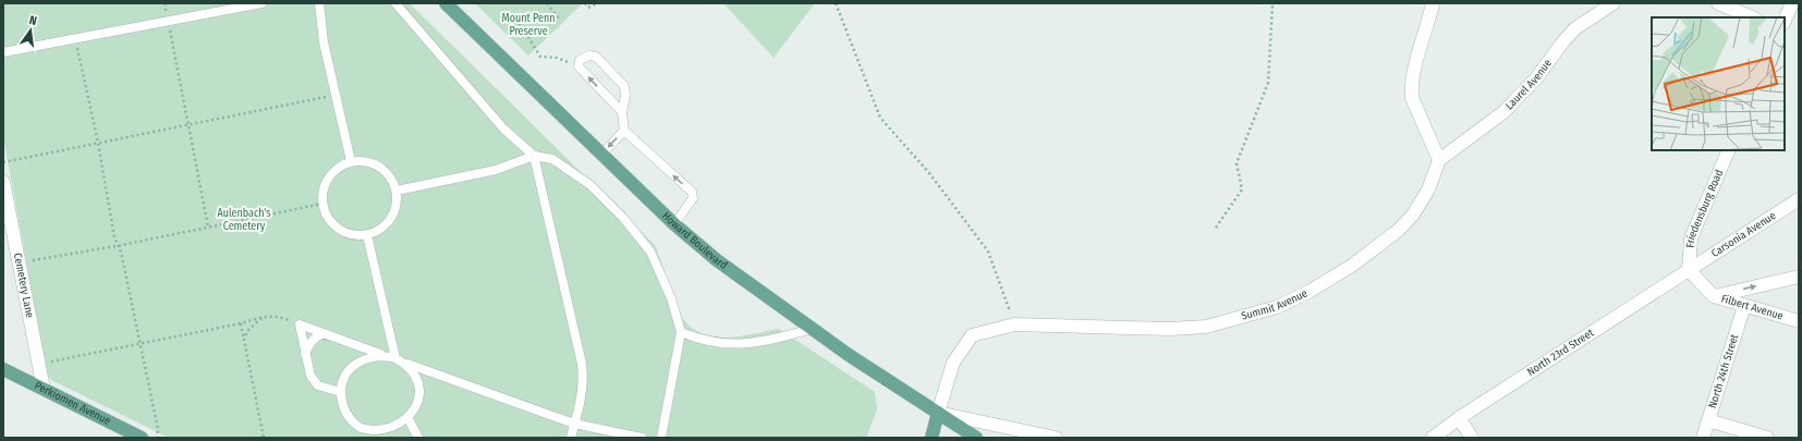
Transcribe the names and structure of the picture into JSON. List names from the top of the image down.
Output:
{
  "streets": {
    "main road": ["Howard Boulevard", "Perkiomen Avenue"],
    "street": [
      "Laurel Avenue",
      "Friedensburg Road",
      "Carsonia Avenue",
      "Cemetery Lane",
      "Summit Avenue",
      "Filbert Avenue",
      "North 23rd Street",
      "North 24th Street"
    ]
  },
  "crossings": [
    ["Laurel Avenue", "Summit Avenue"],
    ["Friedensburg Road", "Carsonia Avenue"],
    ["Friedensburg Road", "Filbert Avenue"],
    ["Friedensburg Road", "North 23rd Street"],
    ["Carsonia Avenue", "Filbert Avenue"],
    ["Carsonia Avenue", "North 23rd Street"],
    ["Howard Boulevard", "Summit Avenue"],
    ["Cemetery Lane", "Perkiomen Avenue"],
    ["Filbert Avenue", "North 23rd Street"],
    ["Filbert Avenue", "North 24th Street"]
  ],
  "parks": ["Mount Penn Preserve", "Aulenbach's Cemetery"],
  "north": "top"
}
